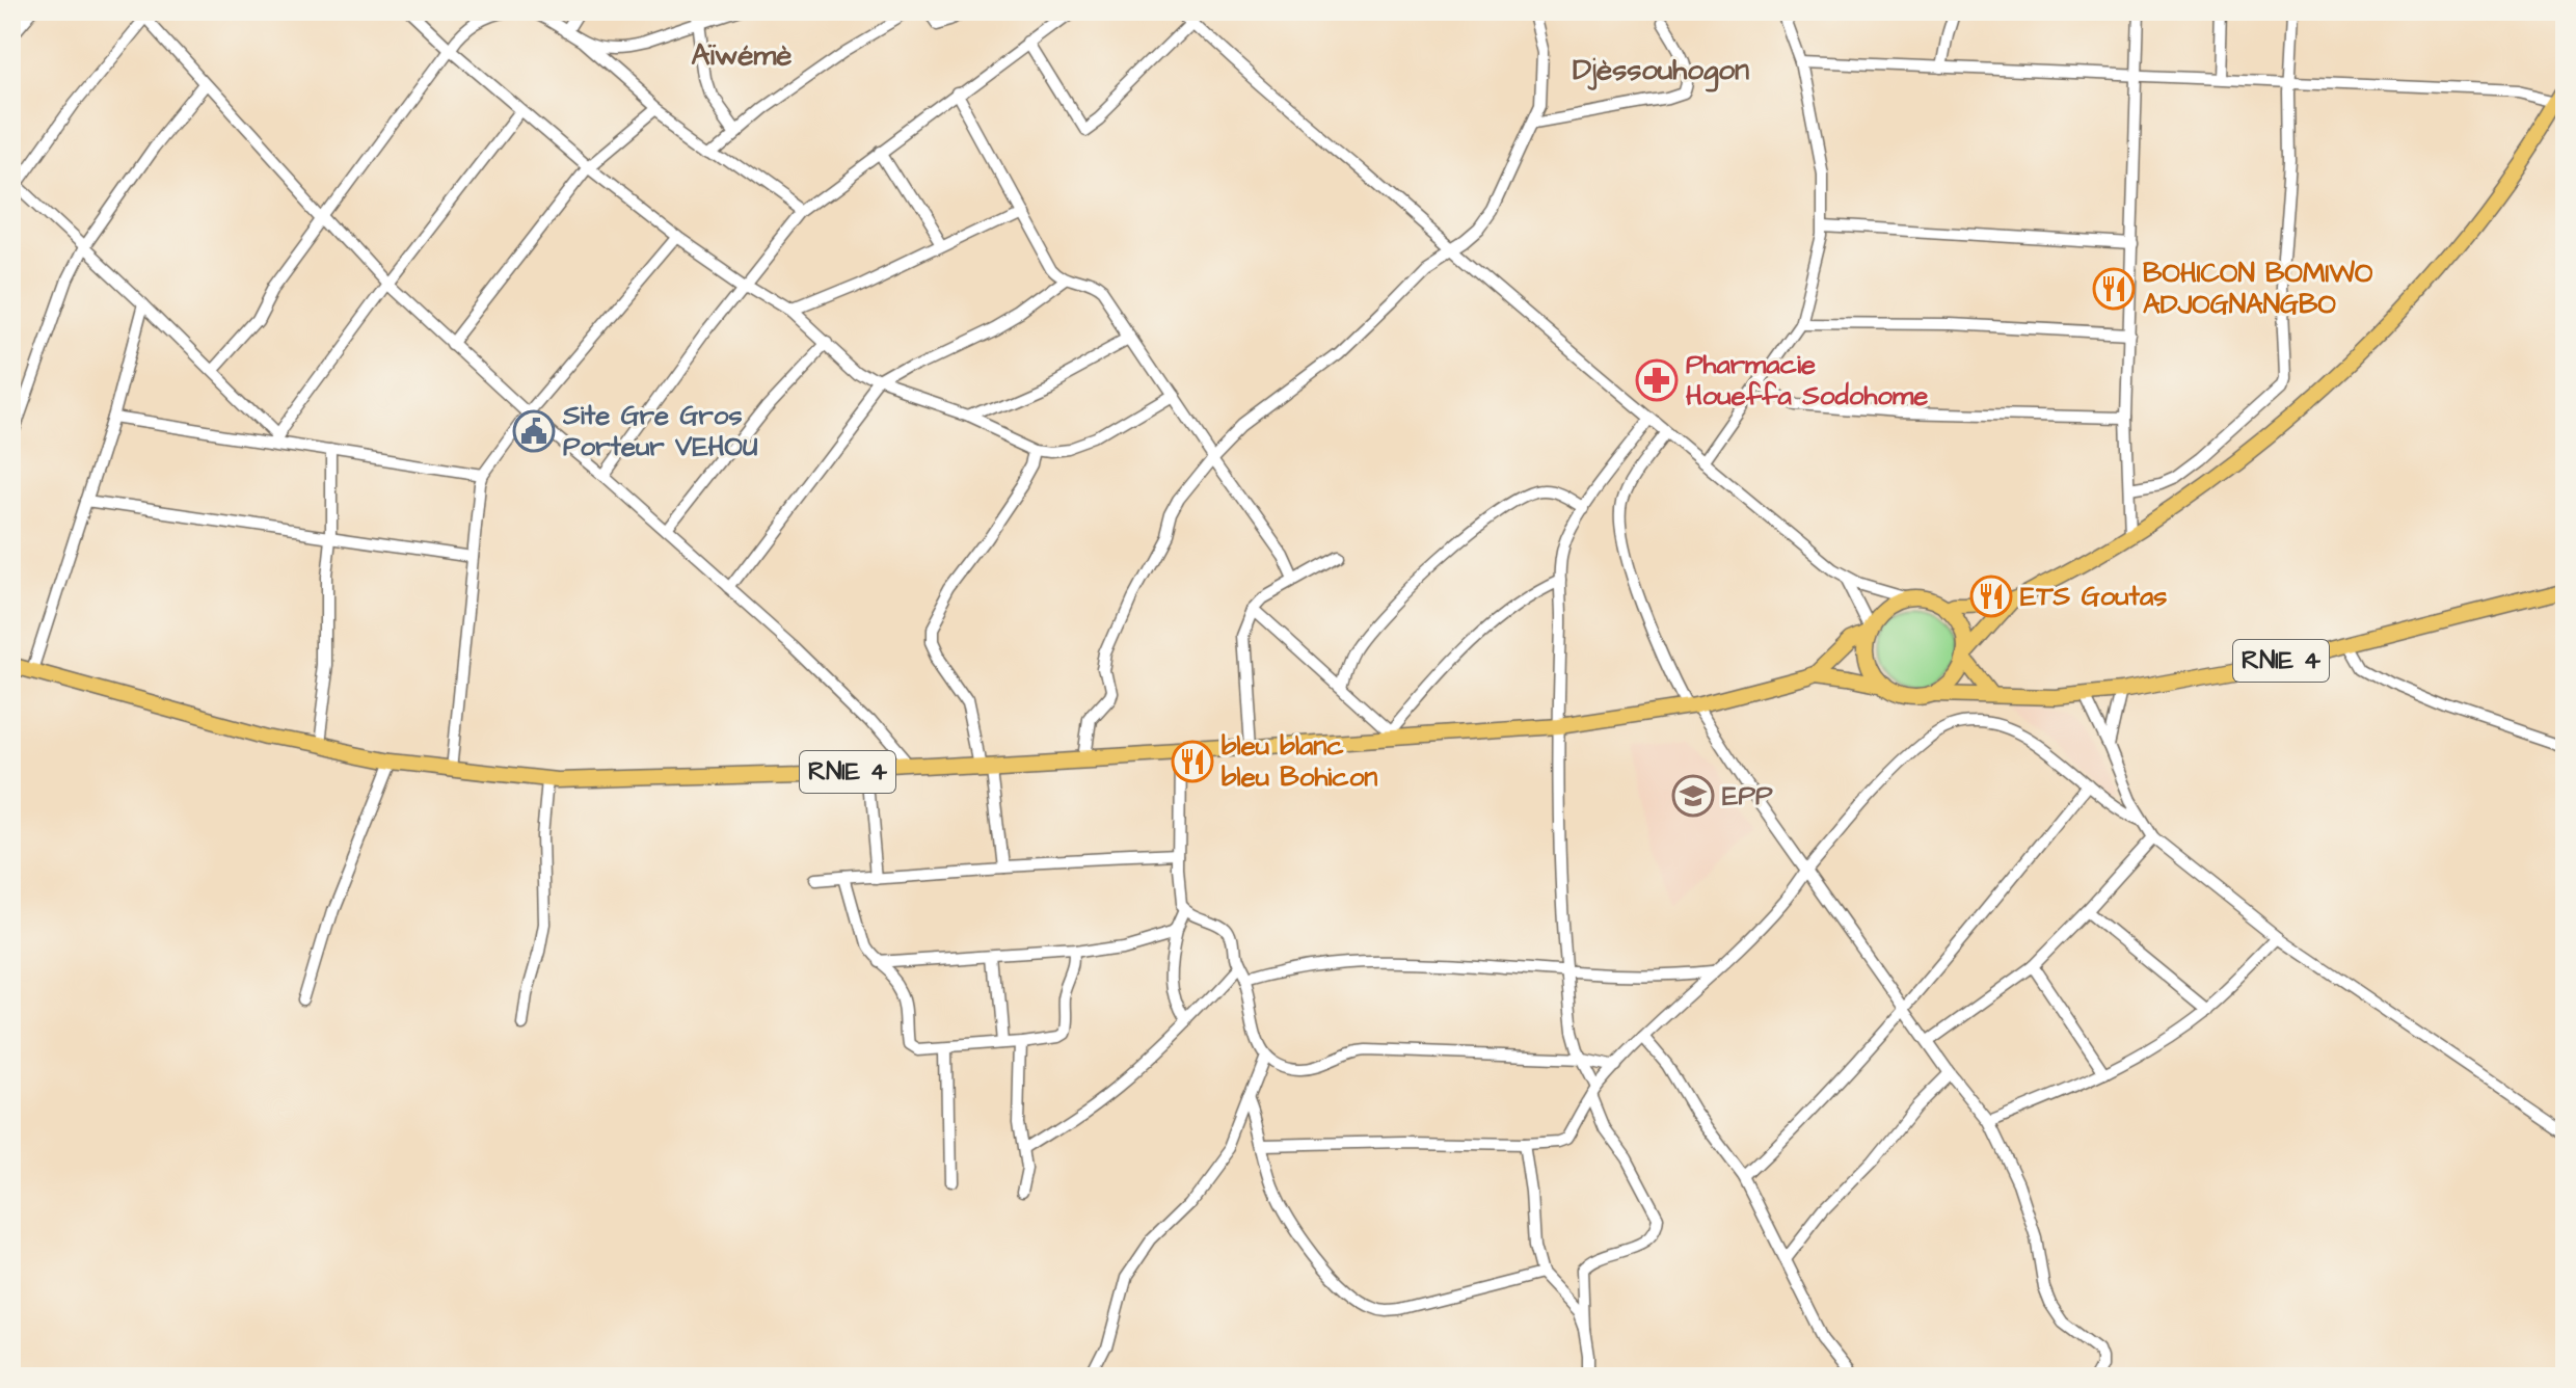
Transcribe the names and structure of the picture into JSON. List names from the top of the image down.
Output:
{
  "streets": {
    "main road": ["RNIE 4"]
  },
  "districts": ["Aïwémè", "Djèssouhogon"],
  "places": {
    "restaurant": ["BOHICON BOMIWO ADJOGNANGBO", "ETS Goutas", "bleu blanc bleu Bohicon"],
    "pharmacy": ["Pharmacie Houeffa Sodohome"],
    "public building": ["Site Gre Gros Porteur VEHOU"],
    "school or university": ["EPP"]
  }
}
